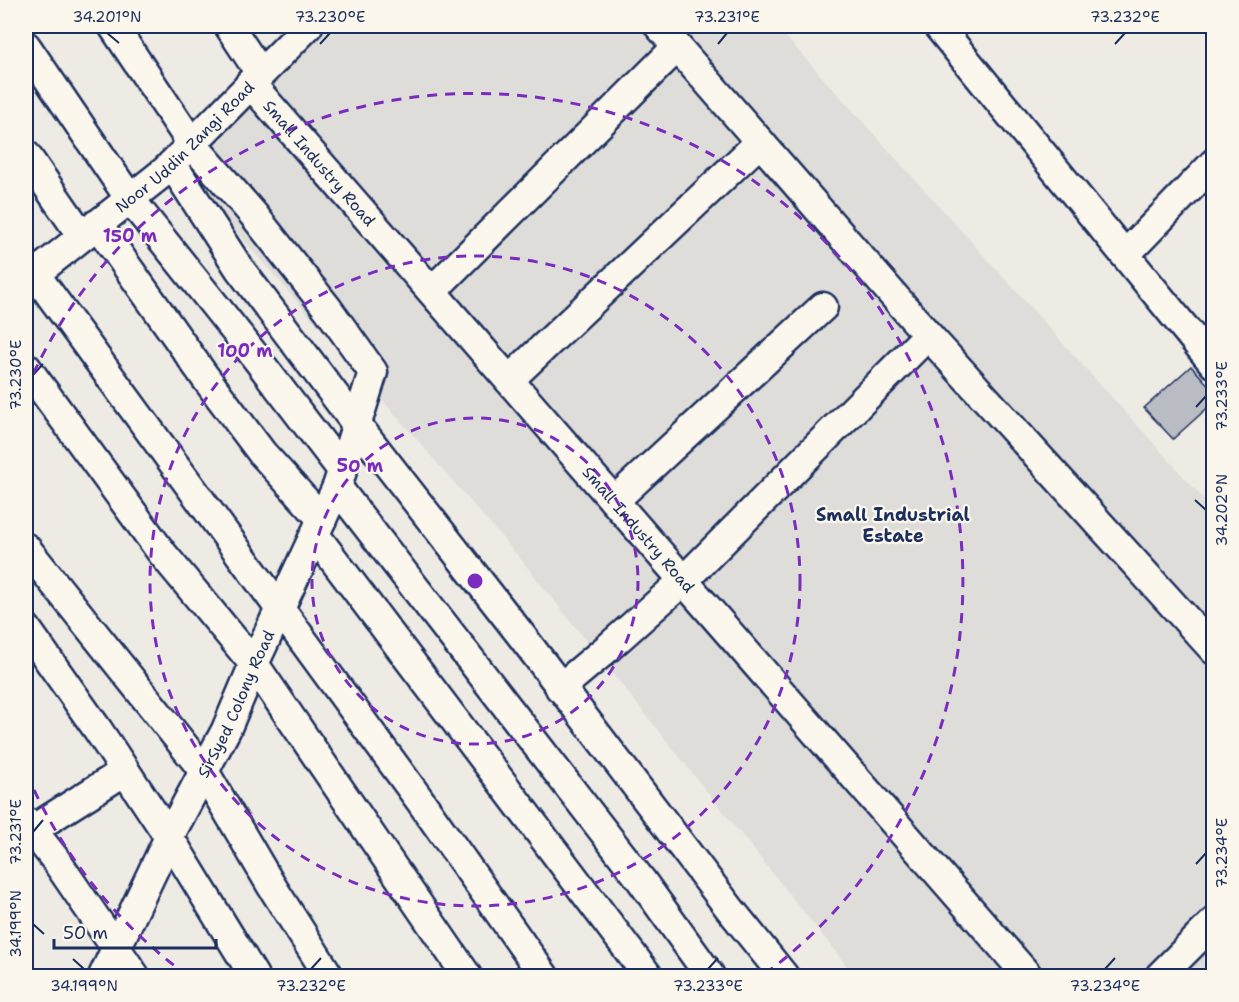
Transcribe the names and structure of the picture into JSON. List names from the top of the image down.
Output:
{
  "streets": {
    "street": ["Noor Uddin Zangi Road", "Small Industry Road", "SirSyed Colony Road"]
  },
  "crossings": [
    ["Noor Uddin Zangi Road", "Small Industry Road"],
    ["Noor Uddin Zangi Road", "SirSyed Colony Road"]
  ],
  "districts": ["Small Industrial Estate"],
  "scale_bar": "50 m",
  "coordinates": [
    "34.201°N",
    "73.230°E",
    "73.231°E",
    "73.232°E",
    "73.233°E",
    "34.202°N",
    "73.234°E",
    "34.199°N"
  ],
  "rings": ["150 m", "100 m", "50 m"]
}
